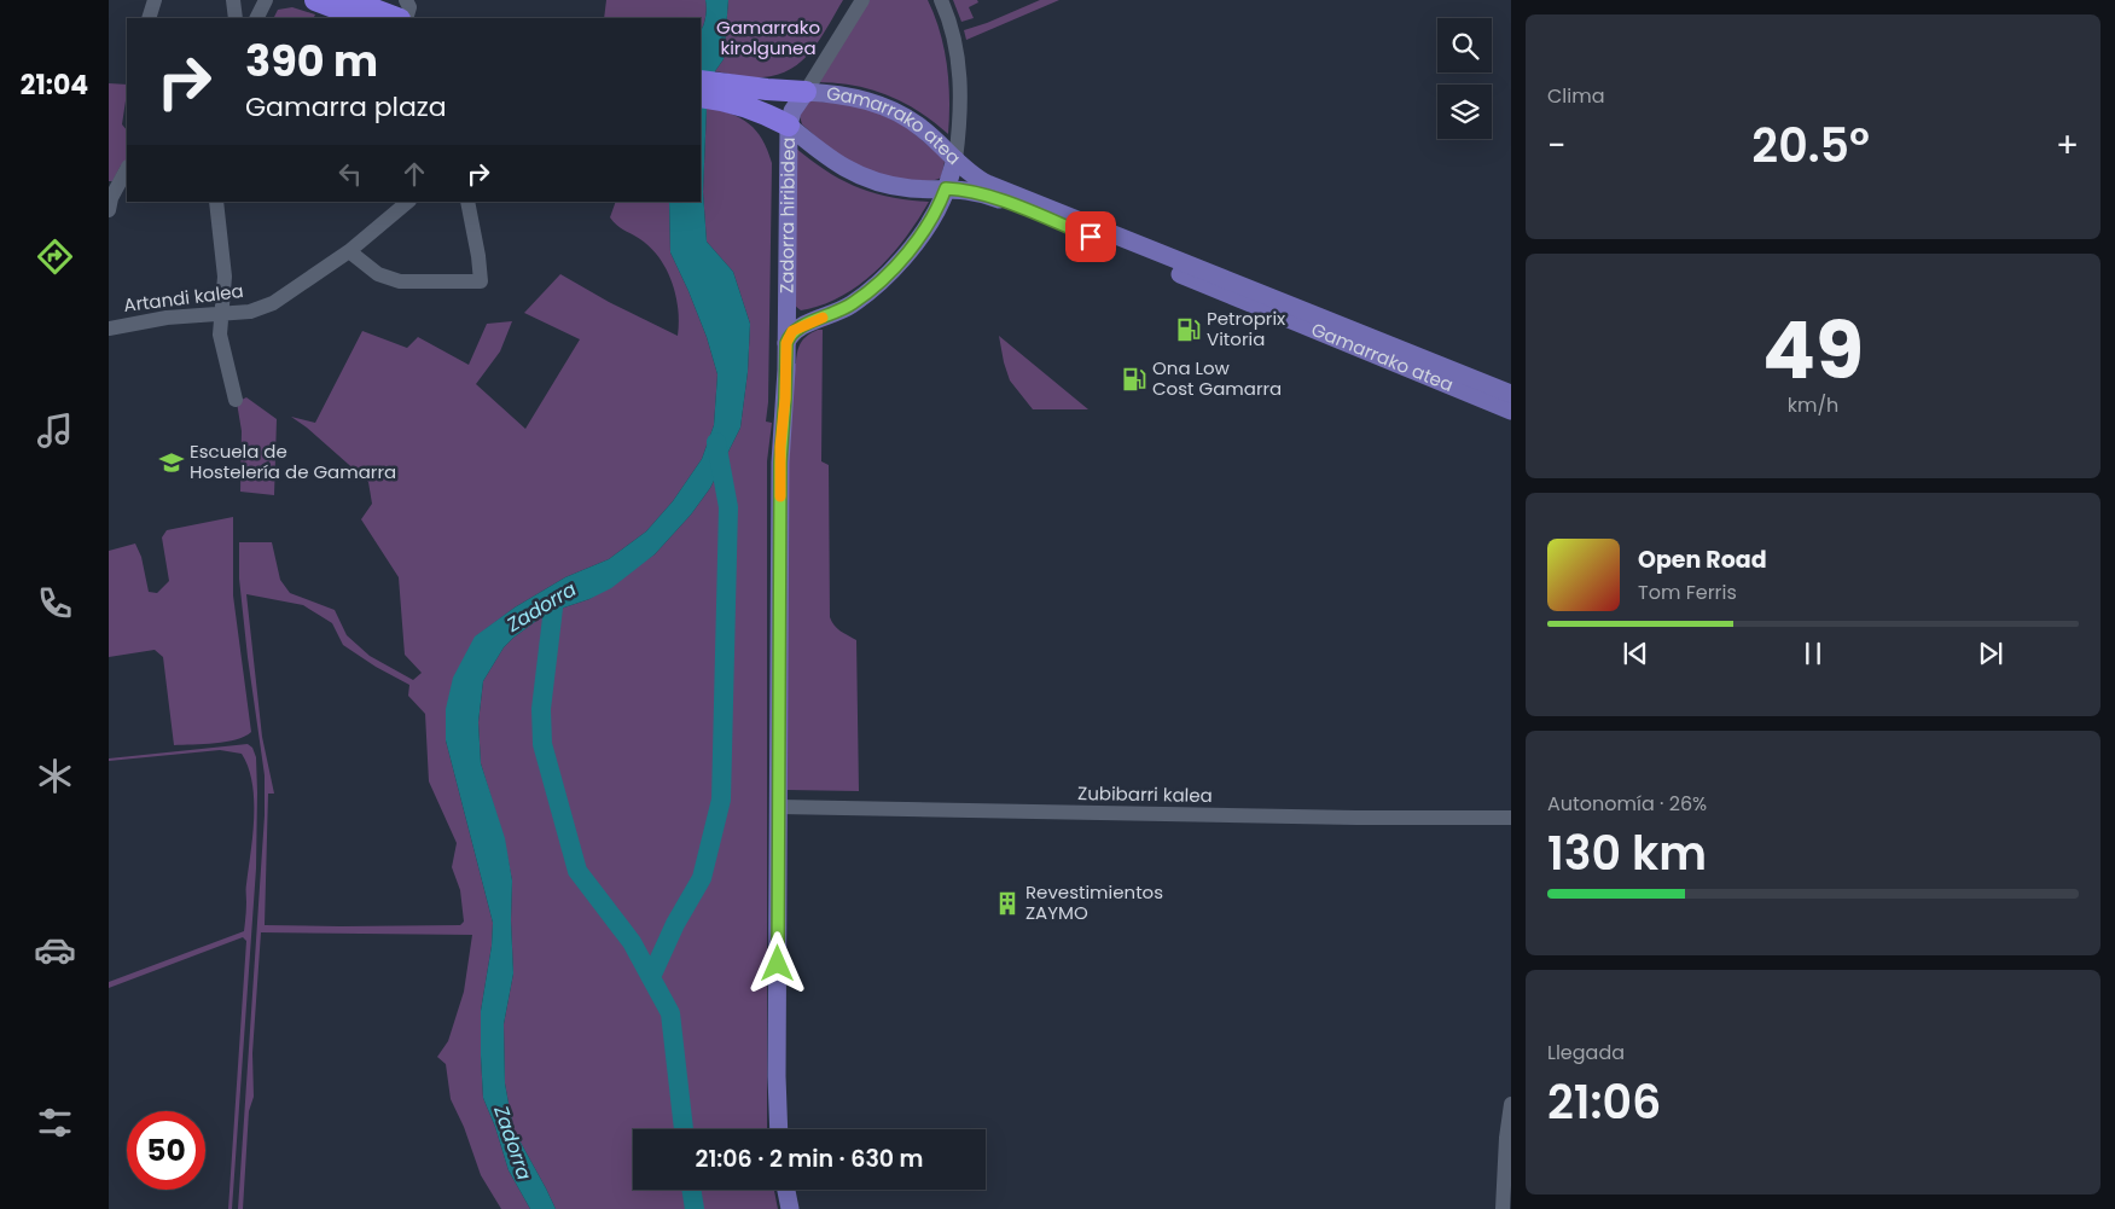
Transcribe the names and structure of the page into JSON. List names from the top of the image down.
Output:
{
  "streets": {
    "main road": ["Gamarrako atea", "Zadorra hiribidea"],
    "street": ["Artandi kalea", "Zubibarri kalea"]
  },
  "crossings": [
    ["Gamarrako atea", "Zadorra hiribidea"],
    ["Zadorra hiribidea", "Zubibarri kalea"]
  ],
  "water": ["Zadorra"],
  "parks": ["Gamarrako kirolgunea"],
  "places": {
    "fuel station": ["Petroprix Vitoria", "Ona Low Cost Gamarra"],
    "school or university": ["Escuela de Hostelería de Gamarra"],
    "building": ["Revestimientos ZAYMO"]
  },
  "page": {
    "tabs": "21:04",
    "tile": [
      "Clima",
      ["49", "km/h"],
      ["Autonomía · 26%", "130 km"],
      ["Llegada", "21:06"]
    ],
    "turn": ["390 m", "Gamarra plaza"],
    "heat": ["−", "20.5°", "+"],
    "song": ["Open Road", "Tom Ferris"],
    "limit": "50",
    "trip": "21:06 · 2 min · 630 m"
  }
}
